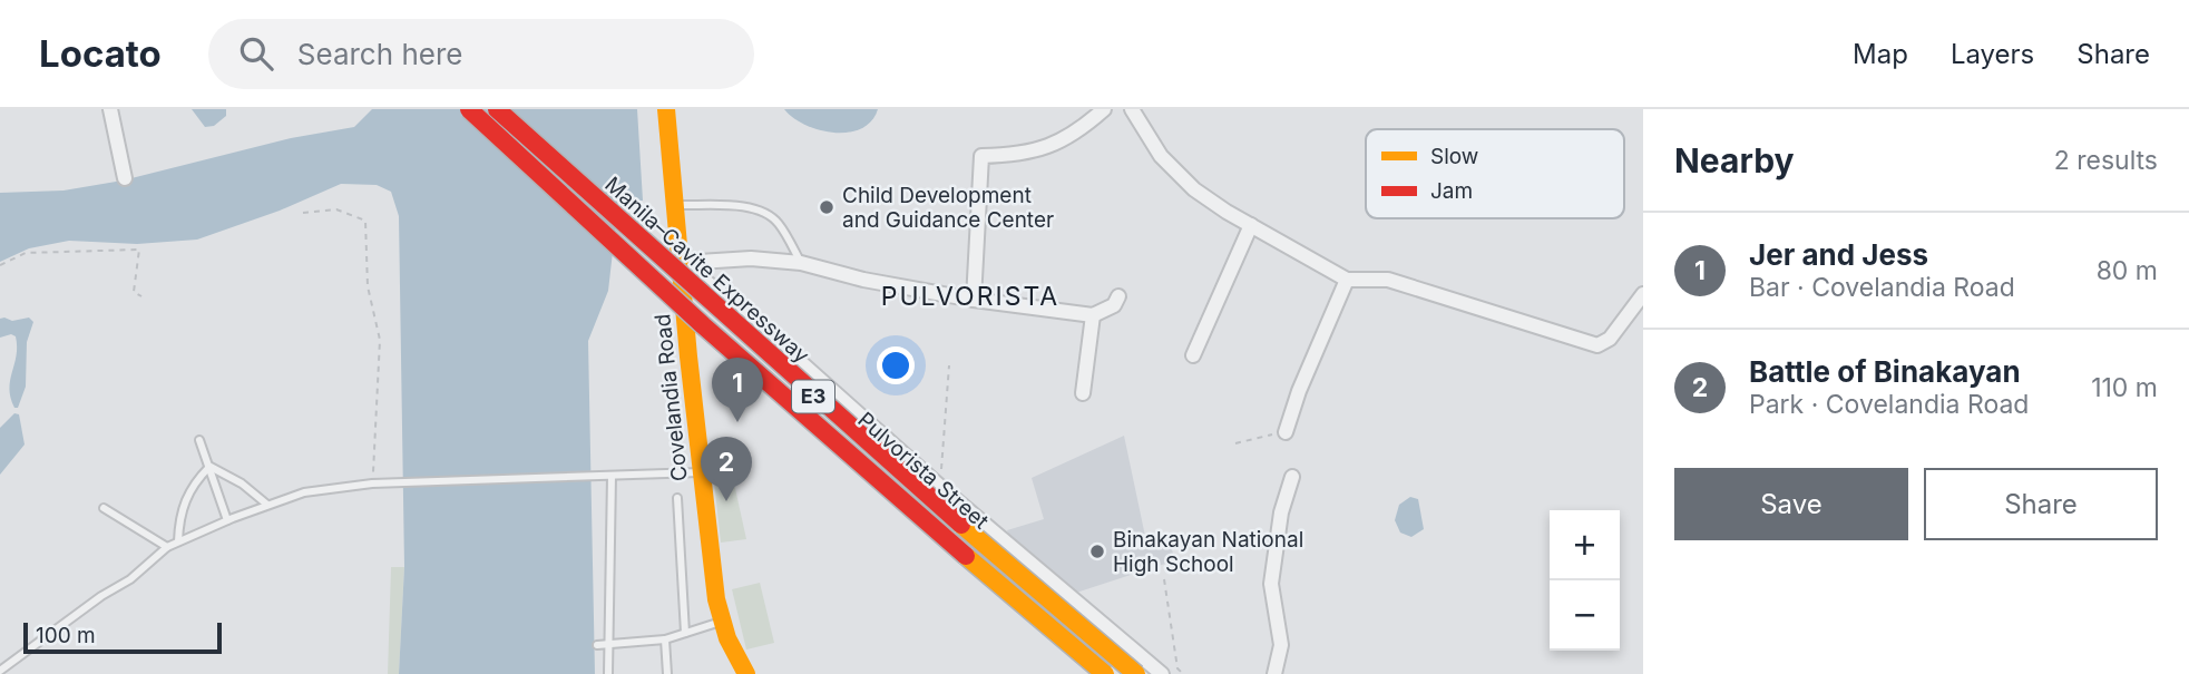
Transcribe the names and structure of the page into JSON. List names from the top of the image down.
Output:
{
  "streets": {
    "main road": ["Manila–Cavite Expressway", "E3", "Covelandia Road"],
    "street": ["Pulvorista Street"]
  },
  "crossings": [
    ["Covelandia Road", "Pulvorista Street"]
  ],
  "districts": ["PULVORISTA"],
  "places": ["Child Development and Guidance Center", "Binakayan National High School"],
  "legend": ["Slow", "Jam"],
  "scale_bar": "100 m",
  "page": {
    "header": "Locato",
    "search": "Search here",
    "nav": ["Map", "Layers", "Share"],
    "heading": ["Nearby", "2 results"],
    "list": [
      {
        "mark": "1",
        "name": "Jer and Jess",
        "note": "Bar · Covelandia Road",
        "value": "80 m"
      },
      {
        "mark": "2",
        "name": "Battle of Binakayan",
        "note": "Park · Covelandia Road",
        "value": "110 m"
      }
    ],
    "pins": ["1", "2"],
    "buttons": ["Save", "Share"],
    "map_buttons": ["+", "−"],
    "scale": "100 m"
  }
}
